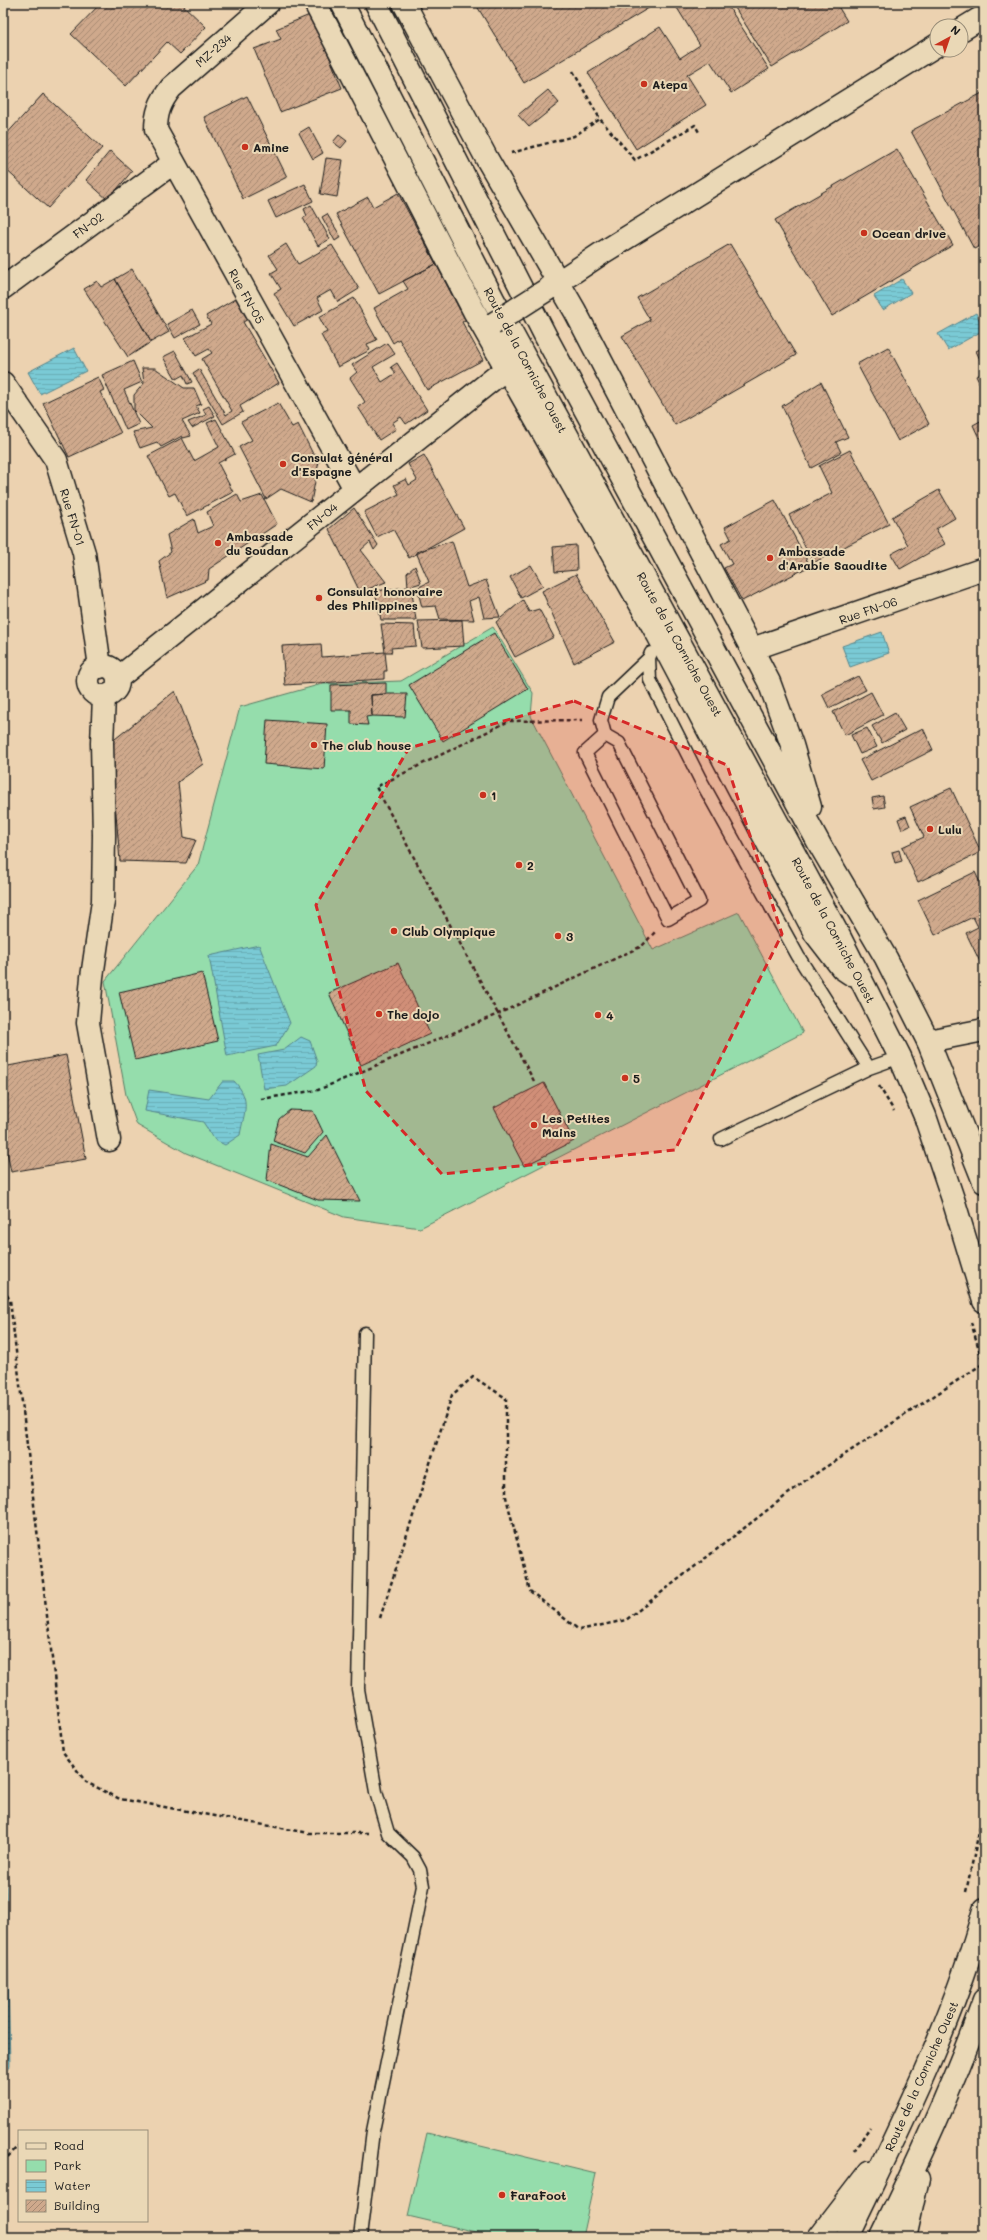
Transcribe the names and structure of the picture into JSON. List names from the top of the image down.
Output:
{
  "streets": {
    "main road": [
      "MZ-234",
      "FN-02",
      "Rue FN-05",
      "Route de la Corniche Ouest",
      "FN-04",
      "Rue FN-01",
      "Rue FN-06"
    ]
  },
  "crossings": [
    ["MZ-234", "Rue FN-05"],
    ["FN-02", "Rue FN-05"],
    ["Rue FN-05", "FN-04"],
    ["FN-04", "Rue FN-01"]
  ],
  "places": [
    "Atepa",
    "Amine",
    "Ocean drive",
    "Consulat général d'Espagne",
    "Ambassade du Soudan",
    "Ambassade d'Arabie Saoudite",
    "Consulat honoraire des Philippines",
    "The club house",
    "1",
    "Lulu",
    "2",
    "Club Olympique",
    "3",
    "The dojo",
    "4",
    "5",
    "Les Petites Mains",
    "FaraFoot"
  ],
  "legend": [
    "Road",
    "Park",
    "Water",
    "Building"
  ],
  "north": "top right"
}
